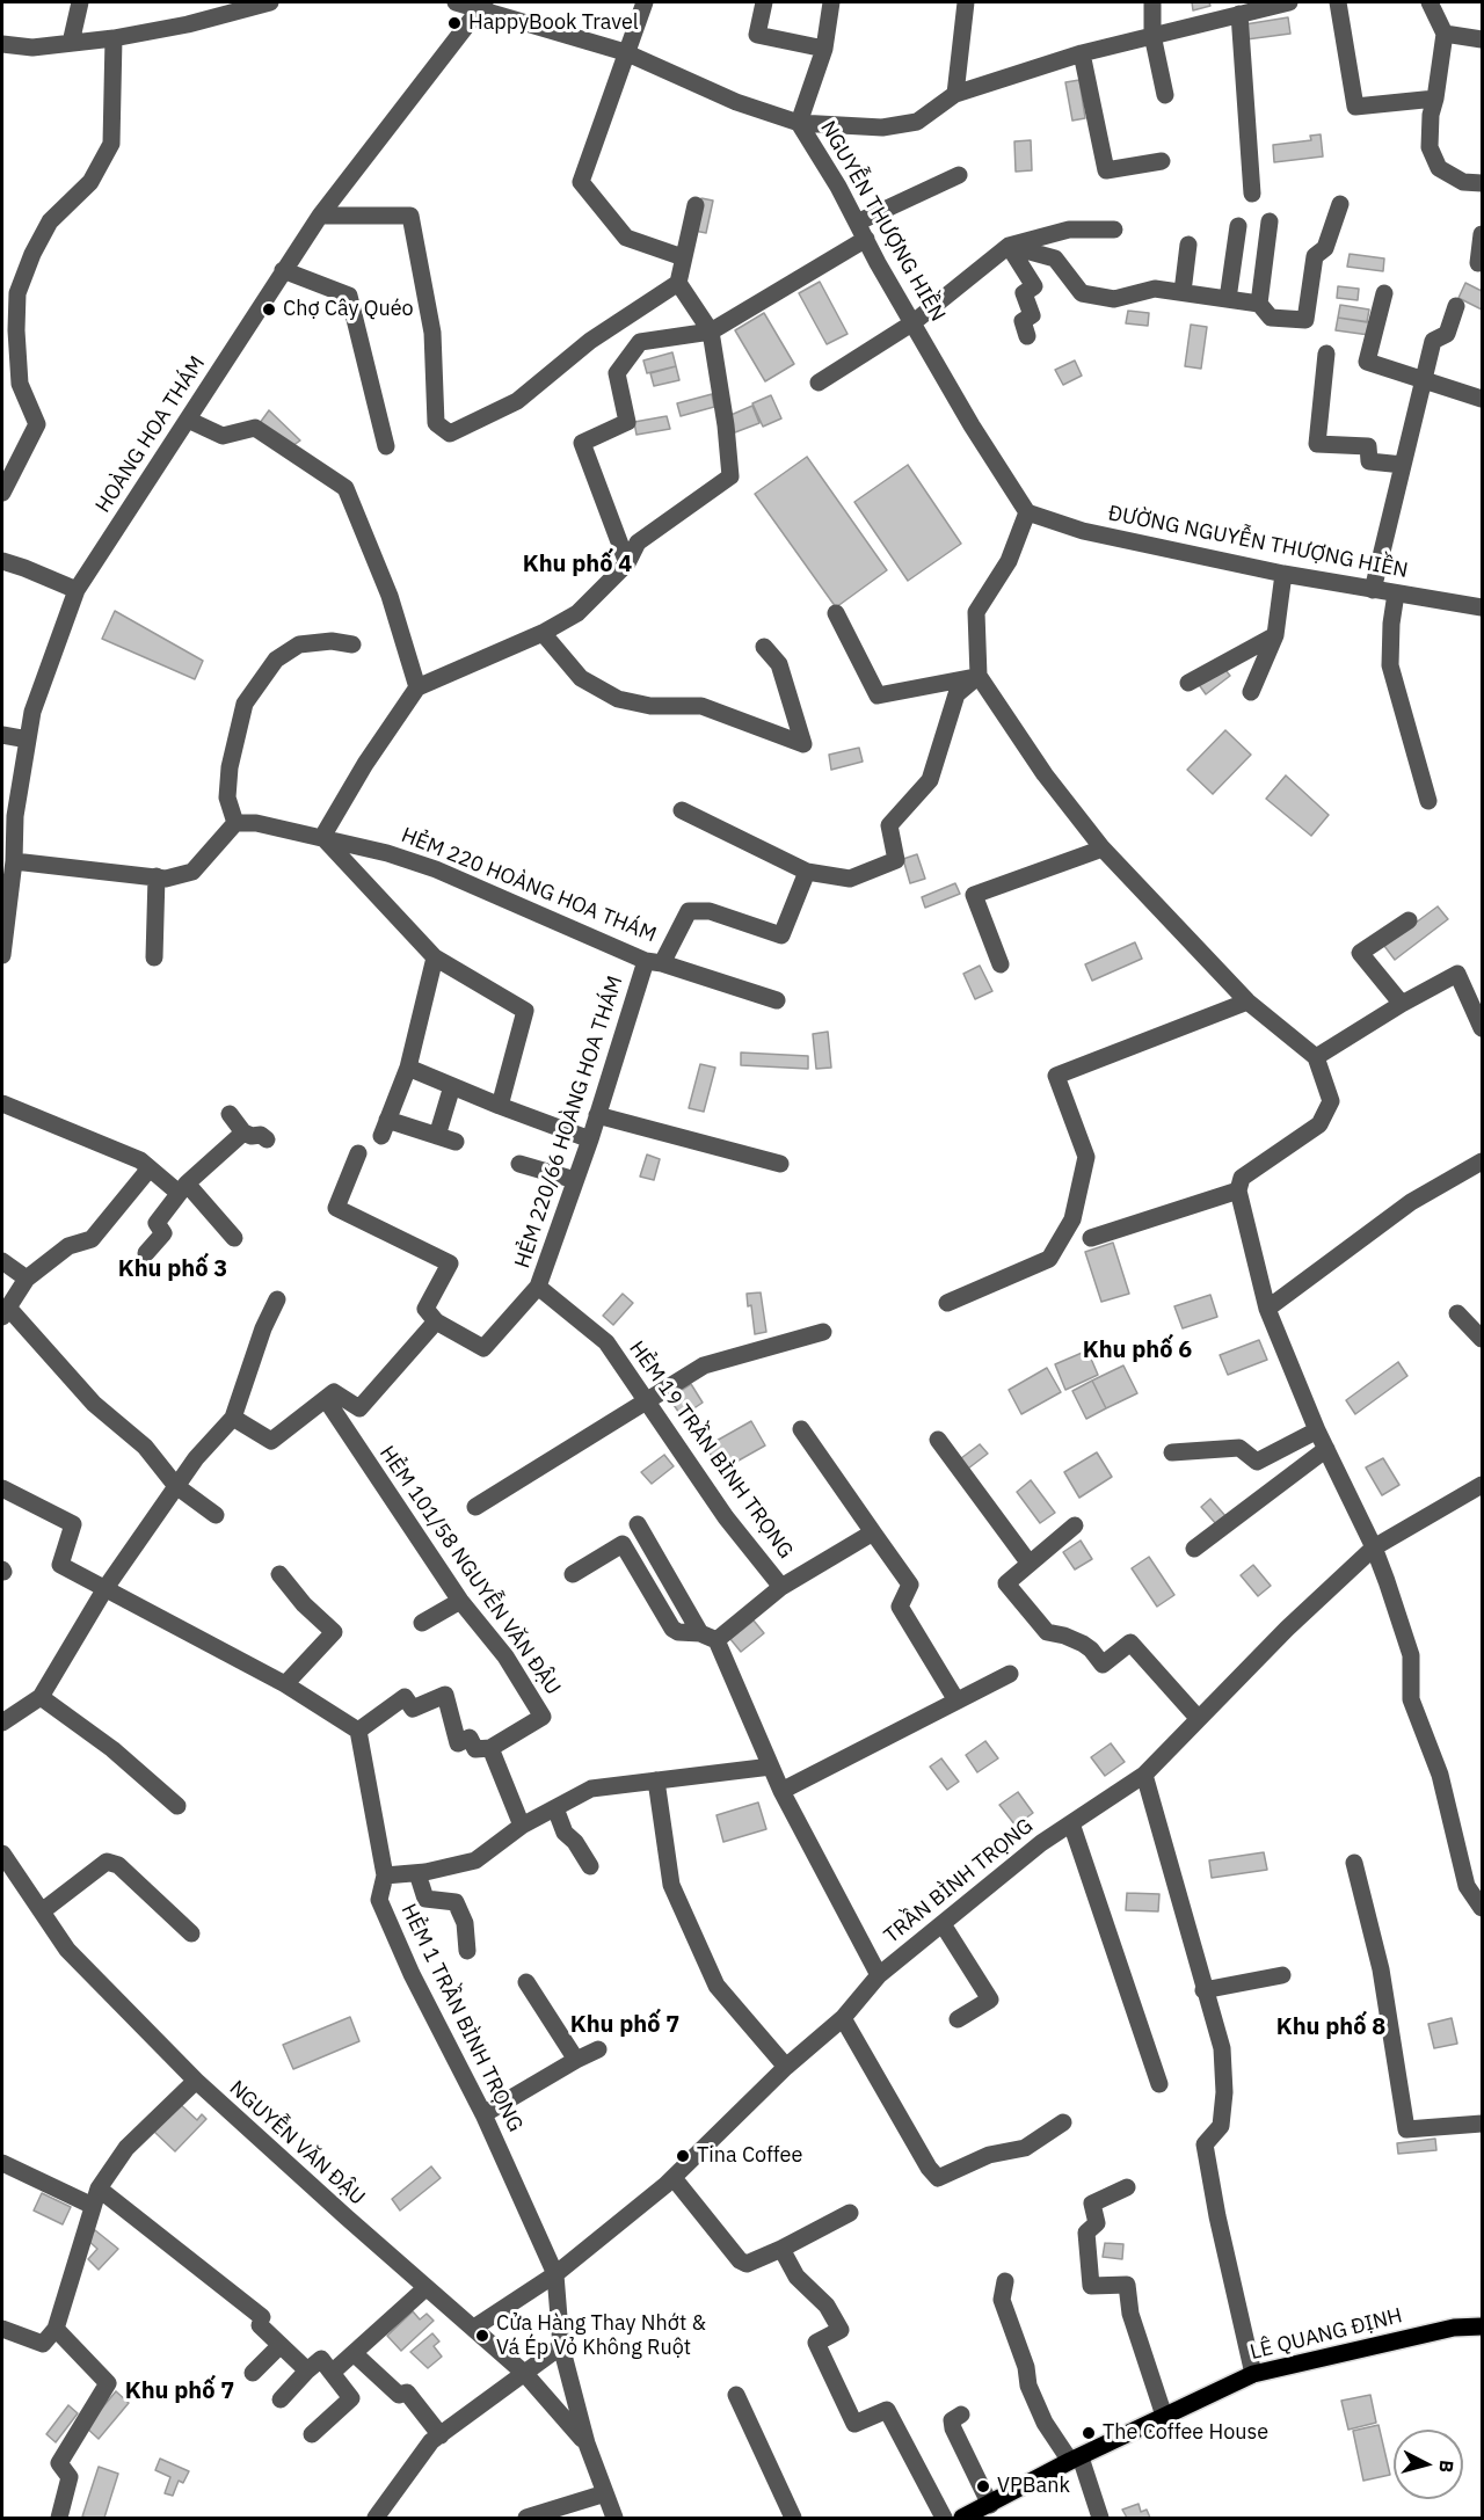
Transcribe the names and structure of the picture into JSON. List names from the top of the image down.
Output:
{
  "streets": {
    "main road": ["LÊ QUANG ĐỊNH"],
    "street": [
      "NGUYỄN THƯỢNG HIỀN",
      "HOÀNG HOA THÁM",
      "ĐƯỜNG NGUYỄN THƯỢNG HIỀN",
      "HẺM 220 HOÀNG HOA THÁM",
      "HẺM 220/66 HOÀNG HOA THÁM",
      "HẺM 19 TRẦN BÌNH TRỌNG",
      "HẺM 101/58 NGUYỄN VĂN ĐẬU",
      "TRẦN BÌNH TRỌNG",
      "HẺM 1 TRẦN BÌNH TRỌNG",
      "NGUYỄN VĂN ĐẬU"
    ]
  },
  "crossings": [
    ["NGUYỄN THƯỢNG HIỀN", "HOÀNG HOA THÁM"],
    ["NGUYỄN THƯỢNG HIỀN", "ĐƯỜNG NGUYỄN THƯỢNG HIỀN"],
    ["HẺM 220 HOÀNG HOA THÁM", "HẺM 220/66 HOÀNG HOA THÁM"],
    ["HẺM 220/66 HOÀNG HOA THÁM", "HẺM 19 TRẦN BÌNH TRỌNG"],
    ["TRẦN BÌNH TRỌNG", "HẺM 1 TRẦN BÌNH TRỌNG"],
    ["TRẦN BÌNH TRỌNG", "NGUYỄN VĂN ĐẬU"],
    ["HẺM 1 TRẦN BÌNH TRỌNG", "NGUYỄN VĂN ĐẬU"]
  ],
  "districts": [
    "Khu phố 4",
    "Khu phố 3",
    "Khu phố 6",
    "Khu phố 7",
    "Khu phố 8",
    "Khu phố 7"
  ],
  "places": [
    "HappyBook Travel",
    "Chợ Cây Quéo",
    "Tina Coffee",
    "Cửa Hàng Thay Nhớt & Vá Ép Vỏ Không Ruột",
    "The Coffee House",
    "VPBank"
  ],
  "north": "right"
}
